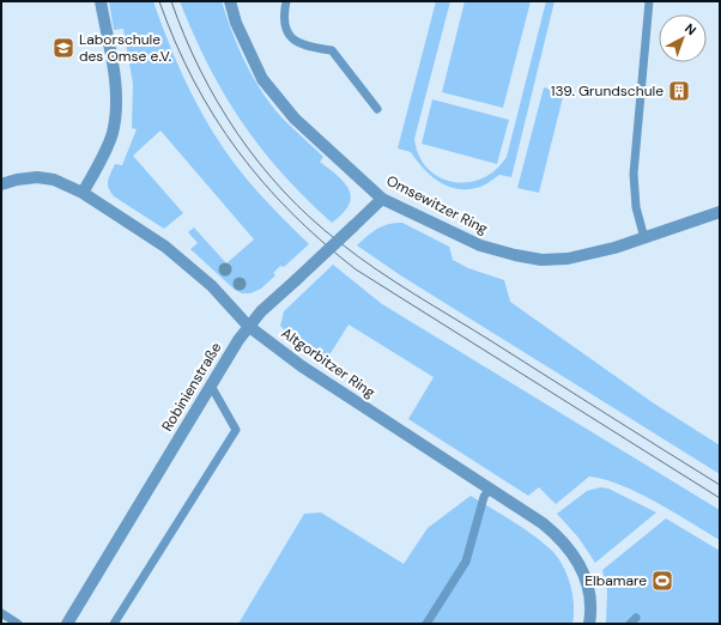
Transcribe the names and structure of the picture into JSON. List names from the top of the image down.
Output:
{
  "streets": {
    "street": ["Omsewitzer Ring", "Altgorbitzer Ring", "Robinienstraße"]
  },
  "crossings": [
    ["Omsewitzer Ring", "Robinienstraße"],
    ["Altgorbitzer Ring", "Robinienstraße"]
  ],
  "places": {
    "school or university": ["Laborschule des Omse e.V."],
    "building": ["139. Grundschule"],
    "sports": ["Elbamare"]
  },
  "north": "top right"
}
